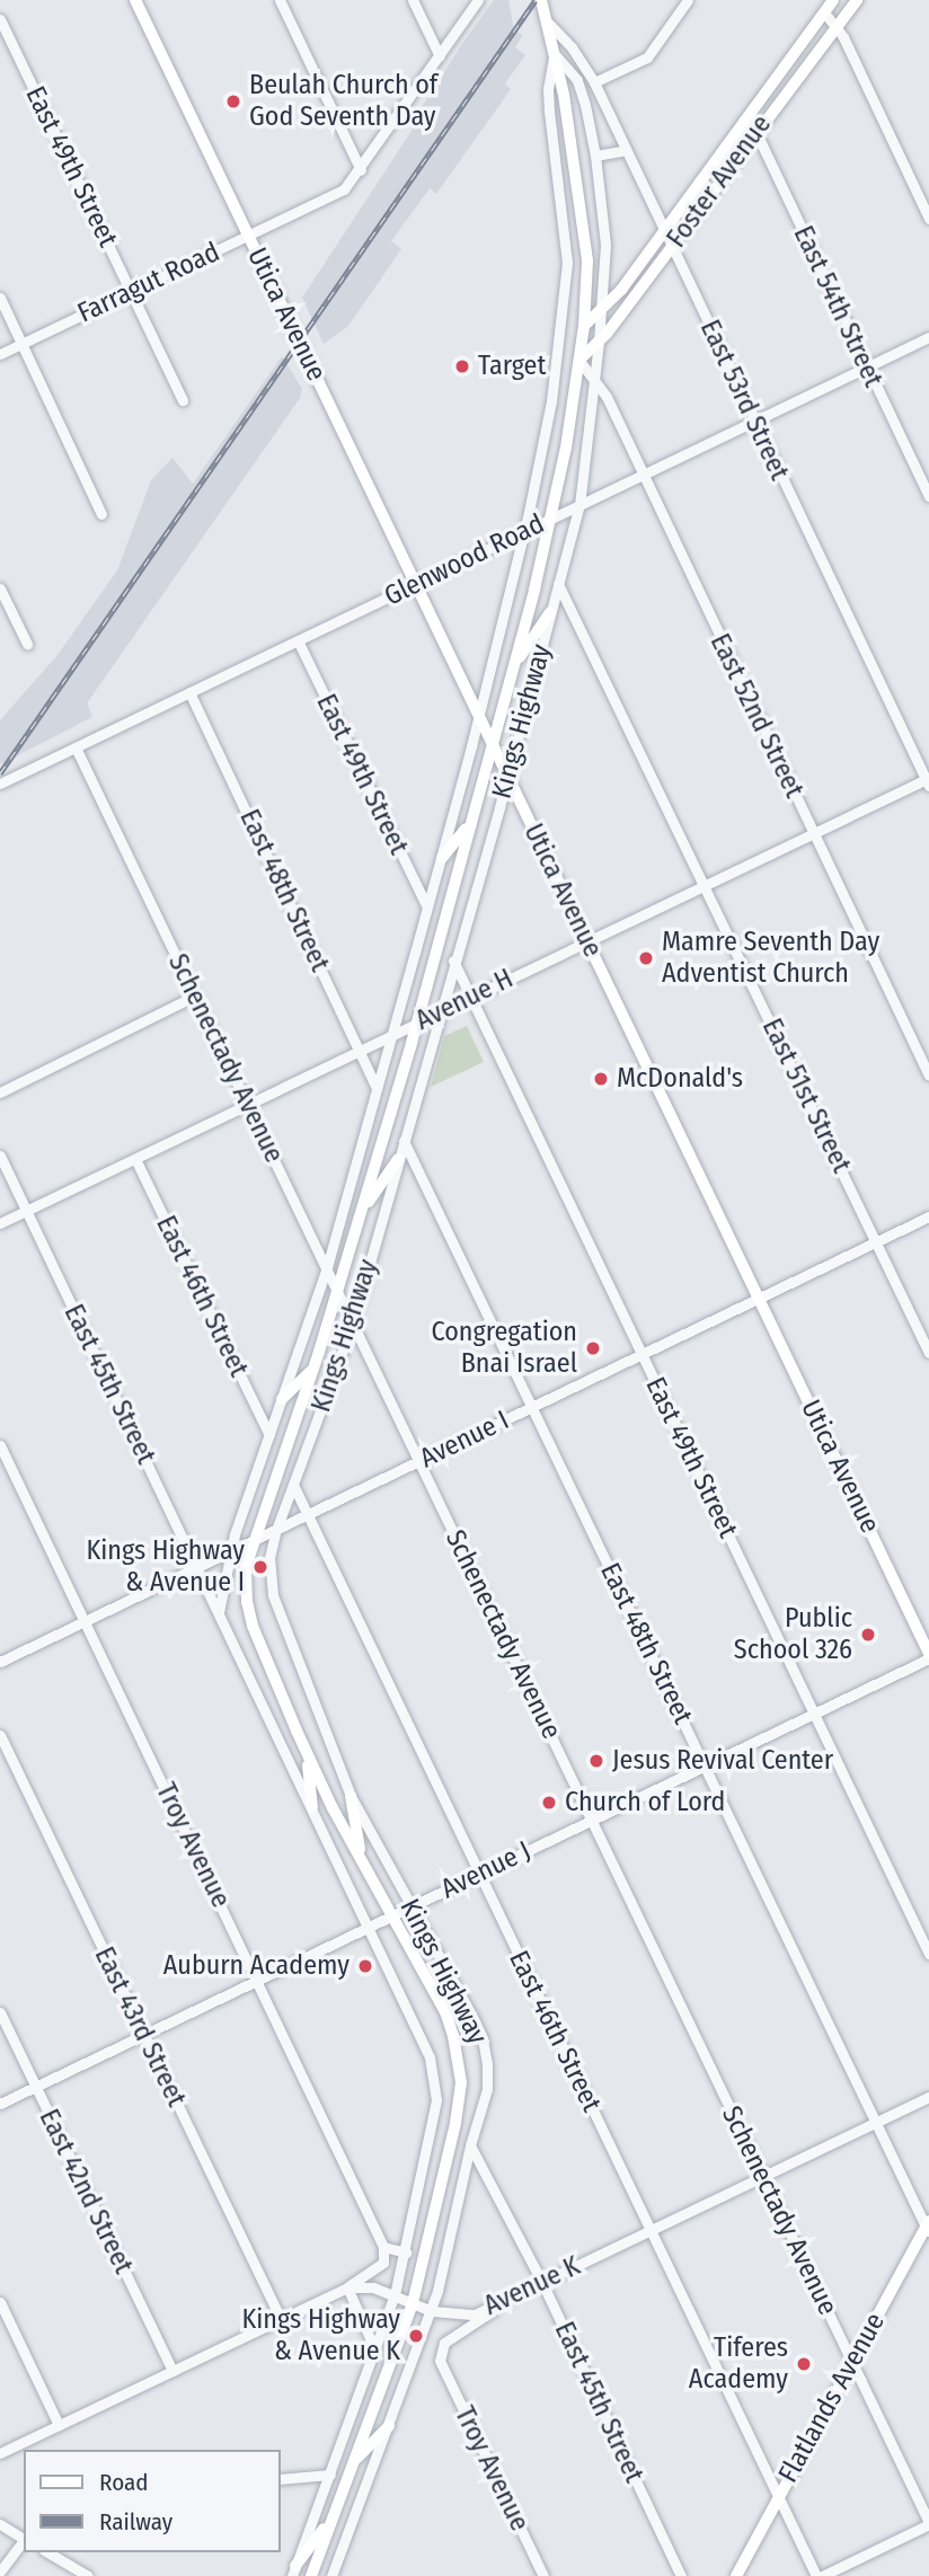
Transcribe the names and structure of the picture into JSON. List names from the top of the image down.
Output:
{
  "streets": {
    "main road": [
      "Foster Avenue",
      "Utica Avenue",
      "Kings Highway",
      "Flatlands Avenue"
    ],
    "street": [
      "East 49th Street",
      "Farragut Road",
      "East 54th Street",
      "East 53rd Street",
      "Glenwood Road",
      "East 52nd Street",
      "East 48th Street",
      "Avenue H",
      "Schenectady Avenue",
      "East 51st Street",
      "East 46th Street",
      "East 45th Street",
      "Avenue I",
      "Troy Avenue",
      "Avenue J",
      "East 43rd Street",
      "East 42nd Street",
      "Avenue K"
    ]
  },
  "crossings": [
    ["East 49th Street", "Farragut Road"],
    ["East 49th Street", "Glenwood Road"],
    ["East 49th Street", "Kings Highway"],
    ["East 49th Street", "Avenue H"],
    ["East 49th Street", "Avenue I"],
    ["East 49th Street", "Avenue J"],
    ["Foster Avenue", "East 54th Street"],
    ["Foster Avenue", "East 53rd Street"],
    ["Foster Avenue", "East 52nd Street"],
    ["Foster Avenue", "Kings Highway"],
    ["Farragut Road", "Utica Avenue"],
    ["East 54th Street", "Glenwood Road"],
    ["Utica Avenue", "Glenwood Road"],
    ["Utica Avenue", "Kings Highway"],
    ["Utica Avenue", "Avenue H"],
    ["Utica Avenue", "Avenue I"],
    ["Utica Avenue", "Avenue J"],
    ["East 53rd Street", "Glenwood Road"],
    ["East 53rd Street", "Kings Highway"],
    ["East 53rd Street", "Avenue H"],
    ["Glenwood Road", "East 52nd Street"],
    ["Glenwood Road", "Kings Highway"],
    ["Glenwood Road", "East 48th Street"],
    ["Glenwood Road", "Schenectady Avenue"],
    ["East 52nd Street", "Kings Highway"],
    ["East 52nd Street", "Avenue H"],
    ["Kings Highway", "East 48th Street"],
    ["Kings Highway", "Avenue H"],
    ["Kings Highway", "Schenectady Avenue"],
    ["Kings Highway", "East 51st Street"],
    ["Kings Highway", "East 46th Street"],
    ["Kings Highway", "East 45th Street"],
    ["Kings Highway", "Avenue I"],
    ["Kings Highway", "Avenue J"],
    ["Kings Highway", "Avenue K"],
    ["East 48th Street", "Avenue H"],
    ["East 48th Street", "Avenue I"],
    ["East 48th Street", "Avenue J"],
    ["East 48th Street", "Avenue K"],
    ["East 48th Street", "Flatlands Avenue"],
    ["Avenue H", "Schenectady Avenue"],
    ["Avenue H", "East 51st Street"],
    ["Avenue H", "East 46th Street"],
    ["Avenue H", "East 45th Street"],
    ["Schenectady Avenue", "Avenue I"],
    ["Schenectady Avenue", "Avenue J"],
    ["Schenectady Avenue", "Avenue K"],
    ["Schenectady Avenue", "Flatlands Avenue"],
    ["East 51st Street", "Avenue I"],
    ["East 46th Street", "Avenue I"],
    ["East 46th Street", "Avenue J"],
    ["East 46th Street", "Avenue K"],
    ["East 46th Street", "Flatlands Avenue"],
    ["East 45th Street", "Avenue I"],
    ["East 45th Street", "Avenue K"],
    ["Avenue I", "Troy Avenue"],
    ["Troy Avenue", "Avenue J"],
    ["Troy Avenue", "Avenue K"],
    ["Avenue J", "East 43rd Street"],
    ["Avenue J", "East 42nd Street"]
  ],
  "places": [
    "Beulah Church of God Seventh Day",
    "Target",
    "Mamre Seventh Day Adventist Church",
    "McDonald's",
    "Congregation Bnai Israel",
    "Kings Highway & Avenue I",
    "Public School 326",
    "Jesus Revival Center",
    "Church of Lord",
    "Auburn Academy",
    "Kings Highway & Avenue K",
    "Tiferes Academy"
  ],
  "legend": ["Road", "Railway"]
}
